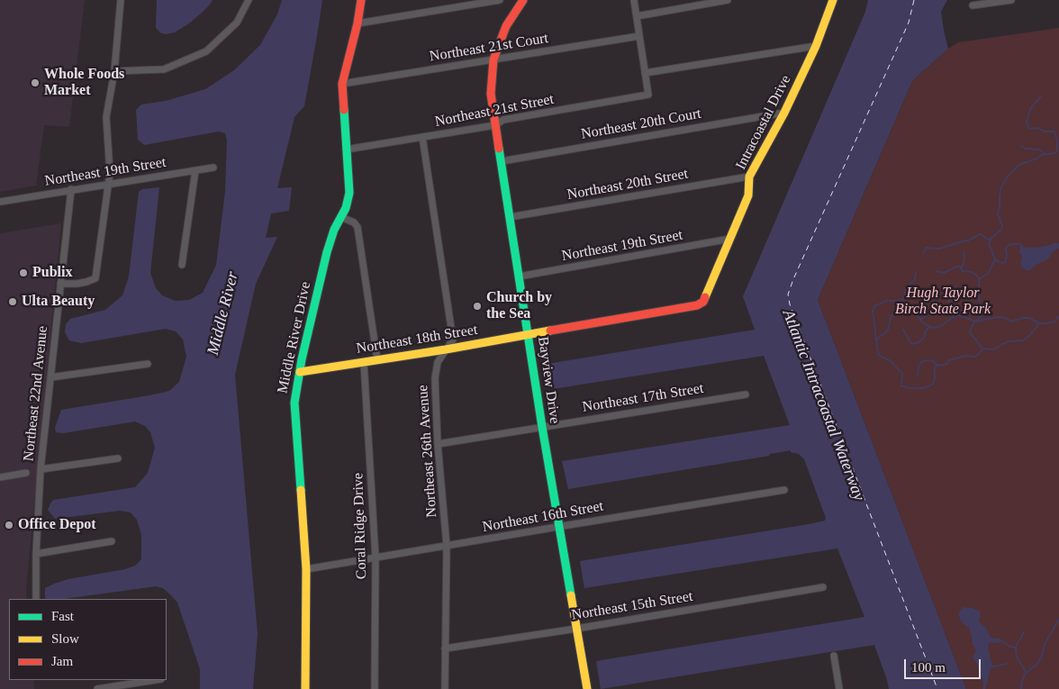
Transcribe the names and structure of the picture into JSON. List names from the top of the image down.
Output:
{
  "streets": {
    "street": [
      "Northeast 21st Court",
      "Northeast 21st Street",
      "Intracoastal Drive",
      "Northeast 20th Court",
      "Northeast 19th Street",
      "Northeast 20th Street",
      "Middle River Drive",
      "Northeast 18th Street",
      "Bayview Drive",
      "Northeast 22nd Avenue",
      "Northeast 17th Street",
      "Northeast 26th Avenue",
      "Northeast 16th Street",
      "Coral Ridge Drive",
      "Northeast 15th Street"
    ]
  },
  "crossings": [
    ["Northeast 21st Court", "Middle River Drive"],
    ["Northeast 21st Court", "Bayview Drive"],
    ["Northeast 21st Street", "Middle River Drive"],
    ["Northeast 21st Street", "Bayview Drive"],
    ["Northeast 21st Street", "Northeast 26th Avenue"],
    ["Intracoastal Drive", "Northeast 20th Court"],
    ["Intracoastal Drive", "Northeast 19th Street"],
    ["Intracoastal Drive", "Northeast 20th Street"],
    ["Intracoastal Drive", "Northeast 18th Street"],
    ["Northeast 20th Court", "Bayview Drive"],
    ["Northeast 19th Street", "Bayview Drive"],
    ["Northeast 19th Street", "Northeast 22nd Avenue"],
    ["Northeast 20th Street", "Bayview Drive"],
    ["Middle River Drive", "Northeast 18th Street"],
    ["Middle River Drive", "Northeast 16th Street"],
    ["Northeast 18th Street", "Bayview Drive"],
    ["Northeast 18th Street", "Northeast 26th Avenue"],
    ["Northeast 18th Street", "Coral Ridge Drive"],
    ["Bayview Drive", "Northeast 17th Street"],
    ["Bayview Drive", "Northeast 16th Street"],
    ["Bayview Drive", "Northeast 15th Street"],
    ["Northeast 17th Street", "Northeast 26th Avenue"],
    ["Northeast 26th Avenue", "Northeast 16th Street"],
    ["Northeast 26th Avenue", "Northeast 15th Street"],
    ["Northeast 16th Street", "Coral Ridge Drive"]
  ],
  "water": ["Middle River", "Atlantic Intracoastal Waterway"],
  "parks": ["Hugh Taylor Birch State Park"],
  "places": [
    "Whole Foods Market",
    "Publix",
    "Ulta Beauty",
    "Church by the Sea",
    "Office Depot"
  ],
  "legend": ["Fast", "Slow", "Jam"],
  "scale_bar": "100 m"
}
